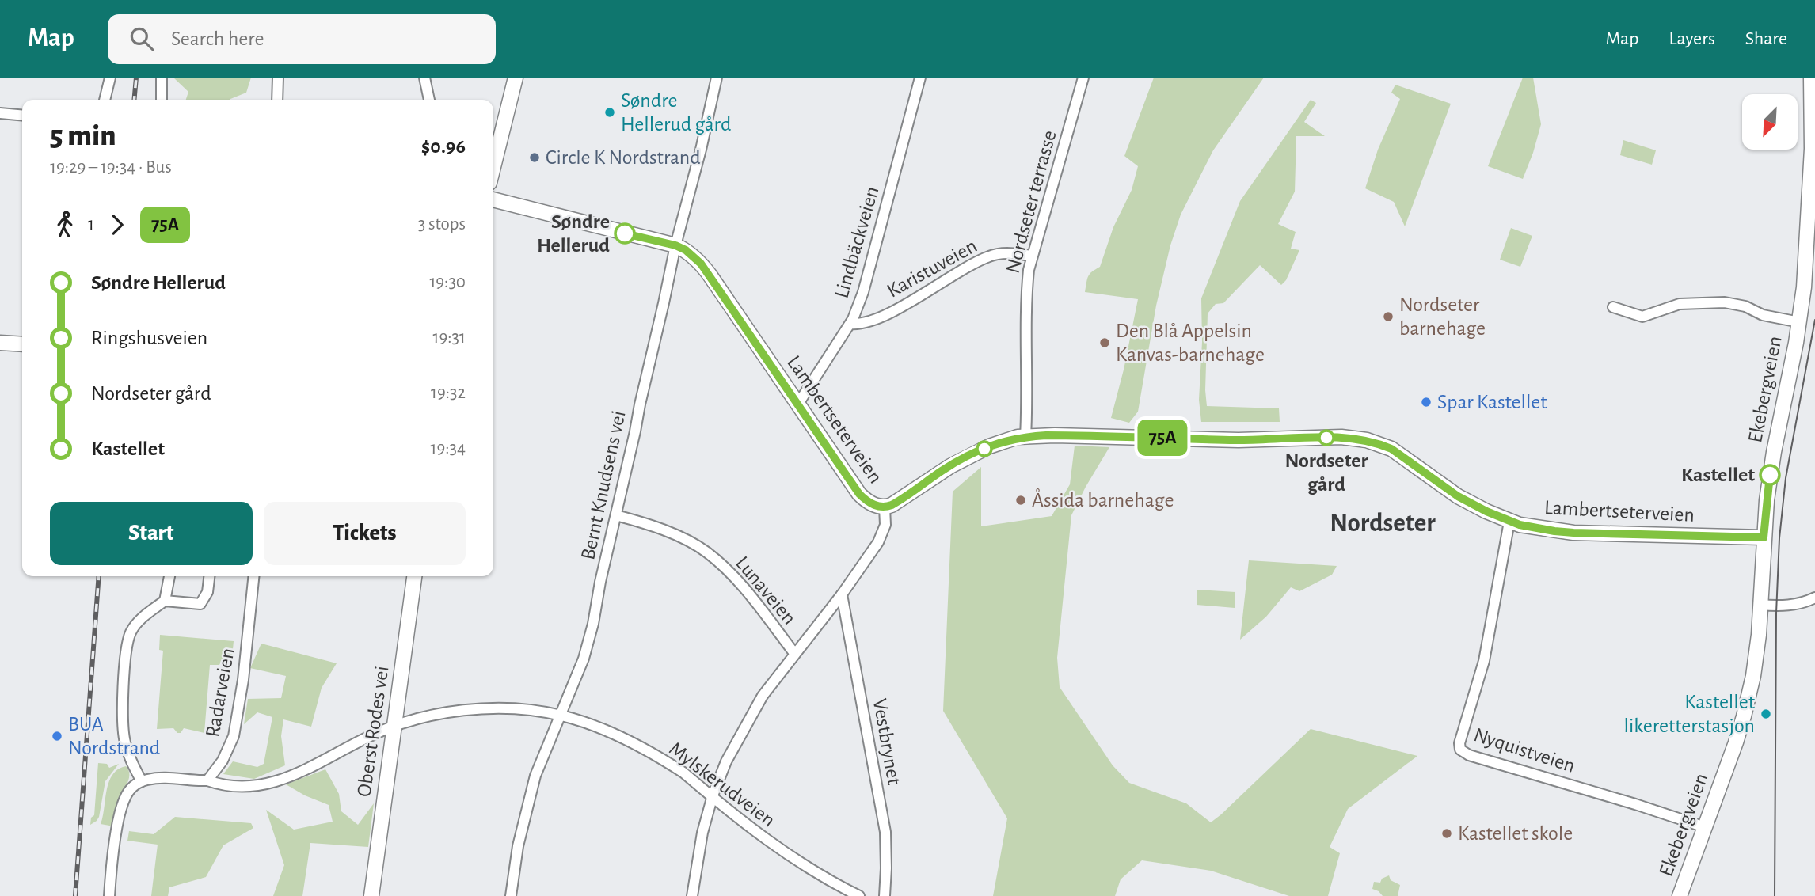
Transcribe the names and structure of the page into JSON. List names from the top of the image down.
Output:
{
  "streets": {
    "main road": ["Ekebergveien", "Lambertseterveien", "Oberst Rodes vei"],
    "street": [
      "Nordseter terrasse",
      "Lindbäckveien",
      "Karistuveien",
      "Bernt Knudsens vei",
      "Lunaveien",
      "Radarveien",
      "Vestbrynet",
      "Nyquistveien",
      "Mylskerudveien"
    ]
  },
  "crossings": [
    ["Nordseter terrasse", "Karistuveien"],
    ["Nordseter terrasse", "Lambertseterveien"],
    ["Lindbäckveien", "Karistuveien"],
    ["Lindbäckveien", "Lambertseterveien"],
    ["Ekebergveien", "Lambertseterveien"],
    ["Ekebergveien", "Nyquistveien"],
    ["Lambertseterveien", "Bernt Knudsens vei"],
    ["Lambertseterveien", "Nyquistveien"],
    ["Bernt Knudsens vei", "Lunaveien"],
    ["Bernt Knudsens vei", "Mylskerudveien"],
    ["Radarveien", "Mylskerudveien"],
    ["Oberst Rodes vei", "Mylskerudveien"]
  ],
  "districts": ["Nordseter"],
  "places": [
    "Søndre Hellerud gård",
    "Circle K Nordstrand",
    "Søndre Hellerud",
    "Nordseter barnehage",
    "Den Blå Appelsin Kanvas-barnehage",
    "Spar Kastellet",
    "Nordseter gård",
    "Kastellet",
    "Åssida barnehage",
    "Kastellet likeretterstasjon",
    "BUA Nordstrand",
    "Kastellet skole"
  ],
  "lines": ["bus line 75A"],
  "north": "bottom left",
  "page": {
    "header": "Map",
    "search": "Search here",
    "nav": ["Map", "Layers", "Share"],
    "on_map": "75A",
    "heading": ["5 min", "19:29 – 19:34 · Bus", "$0.96"],
    "legs": ["1", "75A", "3 stops"],
    "list": [
      {
        "name": "Søndre Hellerud",
        "value": "19:30"
      },
      {
        "name": "Ringshusveien",
        "value": "19:31"
      },
      {
        "name": "Nordseter gård",
        "value": "19:32"
      },
      {
        "name": "Kastellet",
        "value": "19:34"
      }
    ],
    "buttons": ["Start", "Tickets"]
  }
}
